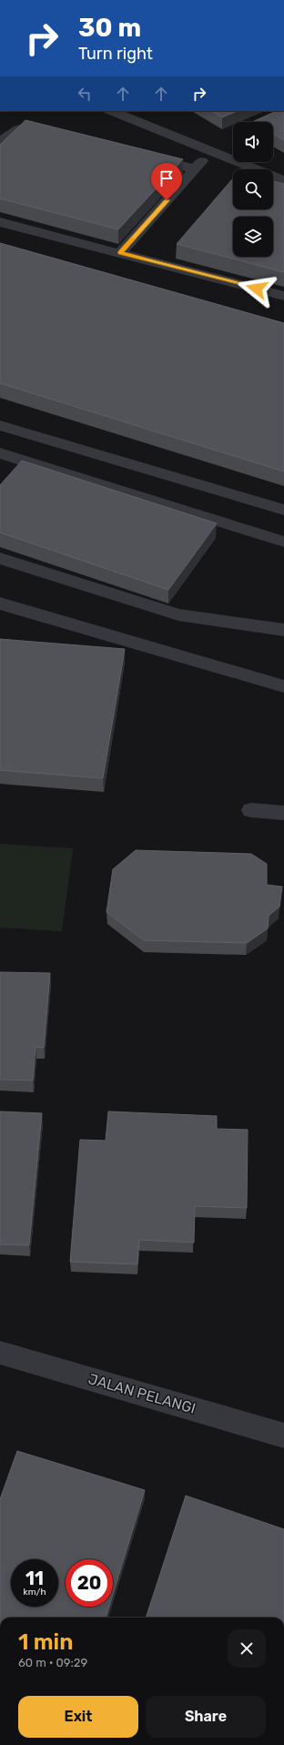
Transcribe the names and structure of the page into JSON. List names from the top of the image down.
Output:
{
  "streets": {
    "street": ["JALAN PELANGI"]
  },
  "page": {
    "turn": ["30 m", "Turn right"],
    "speed": "11 km/h",
    "limit": "20",
    "heading": ["1 min", "60 m · 09:29"],
    "buttons": ["Exit", "Share"]
  }
}
